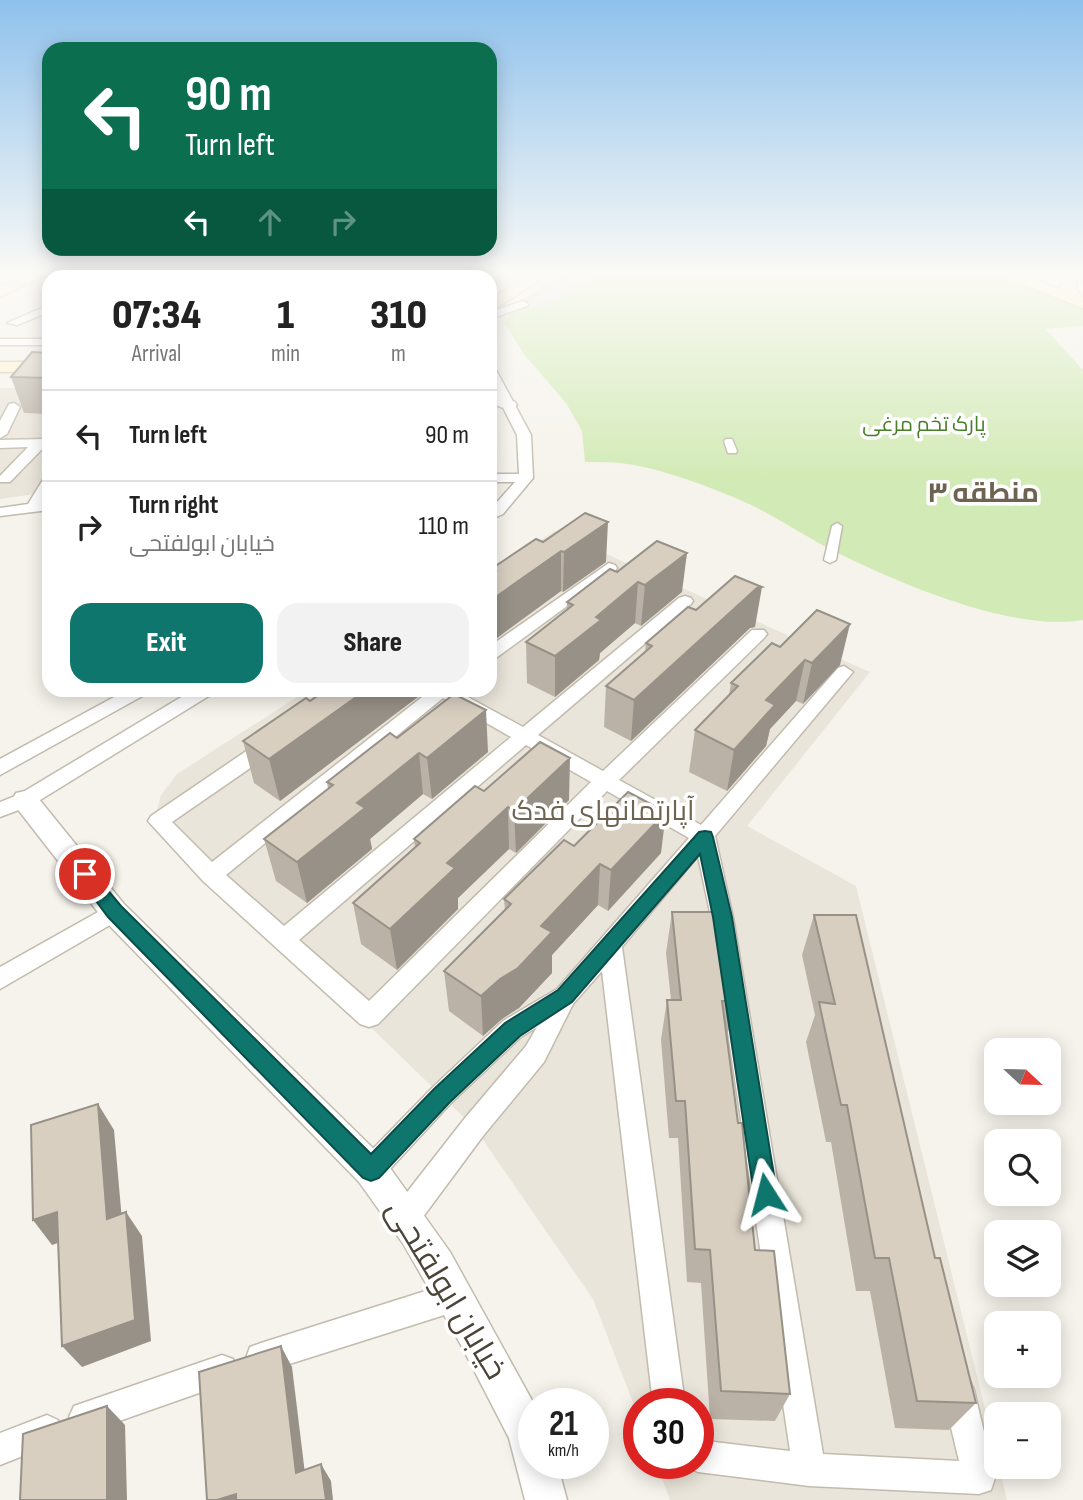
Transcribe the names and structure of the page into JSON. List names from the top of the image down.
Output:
{
  "streets": {
    "street": ["خیابان ابولفتحی"]
  },
  "districts": ["منطقه ۳", "آپارتمانهای فدک"],
  "parks": ["پارک تخم مرغی"],
  "north": "right",
  "page": {
    "turn": ["90 m", "Turn left"],
    "eta": [
      "07:34",
      "Arrival",
      "1",
      "min",
      "310",
      "m"
    ],
    "list": [
      {
        "name": "Turn left",
        "value": "90 m"
      },
      {
        "name": "Turn right",
        "note": "خیابان ابولفتحی",
        "value": "110 m"
      }
    ],
    "buttons": ["Exit", "Share"],
    "map_buttons": ["+", "−"],
    "speed": "21 km/h",
    "limit": "30"
  }
}
